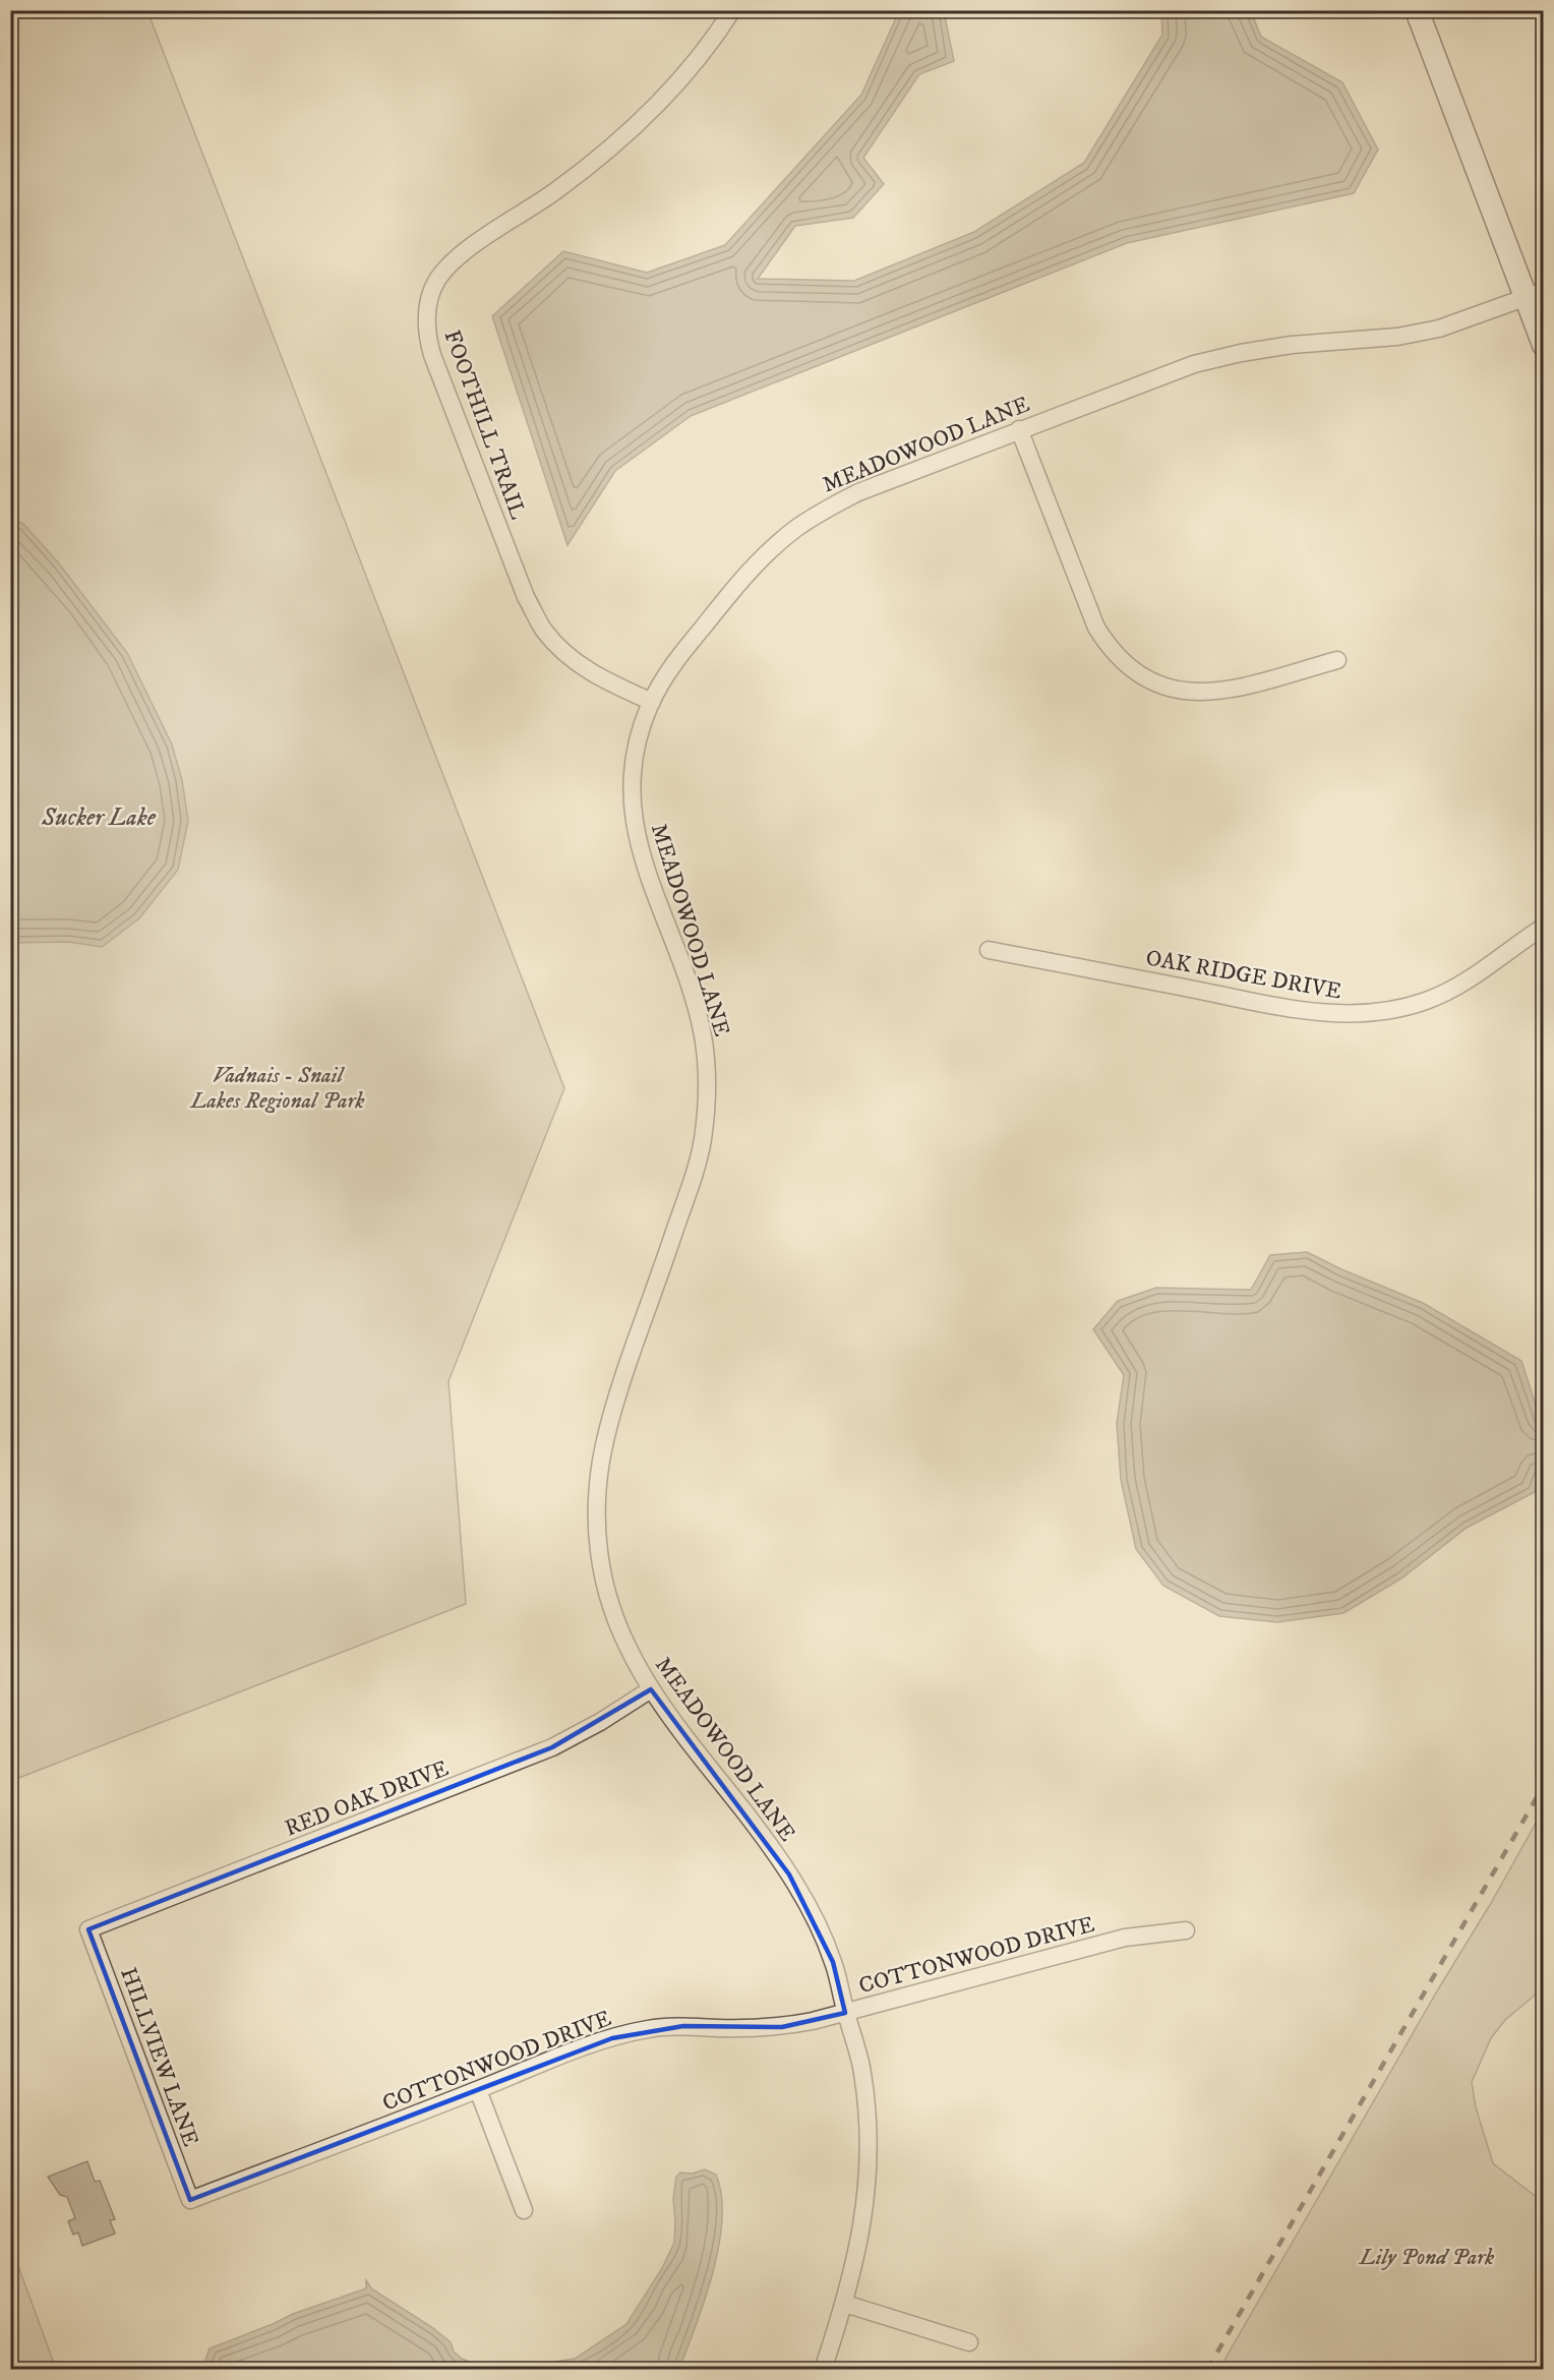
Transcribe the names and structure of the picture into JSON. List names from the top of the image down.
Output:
{
  "streets": {
    "street": [
      "FOOTHILL TRAIL",
      "MEADOWOOD LANE",
      "OAK RIDGE DRIVE",
      "RED OAK DRIVE",
      "COTTONWOOD DRIVE",
      "HILLVIEW LANE"
    ]
  },
  "crossings": [
    ["FOOTHILL TRAIL", "MEADOWOOD LANE"],
    ["MEADOWOOD LANE", "RED OAK DRIVE"],
    ["MEADOWOOD LANE", "COTTONWOOD DRIVE"],
    ["RED OAK DRIVE", "HILLVIEW LANE"],
    ["COTTONWOOD DRIVE", "HILLVIEW LANE"]
  ],
  "water": ["Sucker Lake"],
  "parks": ["Vadnais - Snail Lakes Regional Park", "Lily Pond Park"]
}
